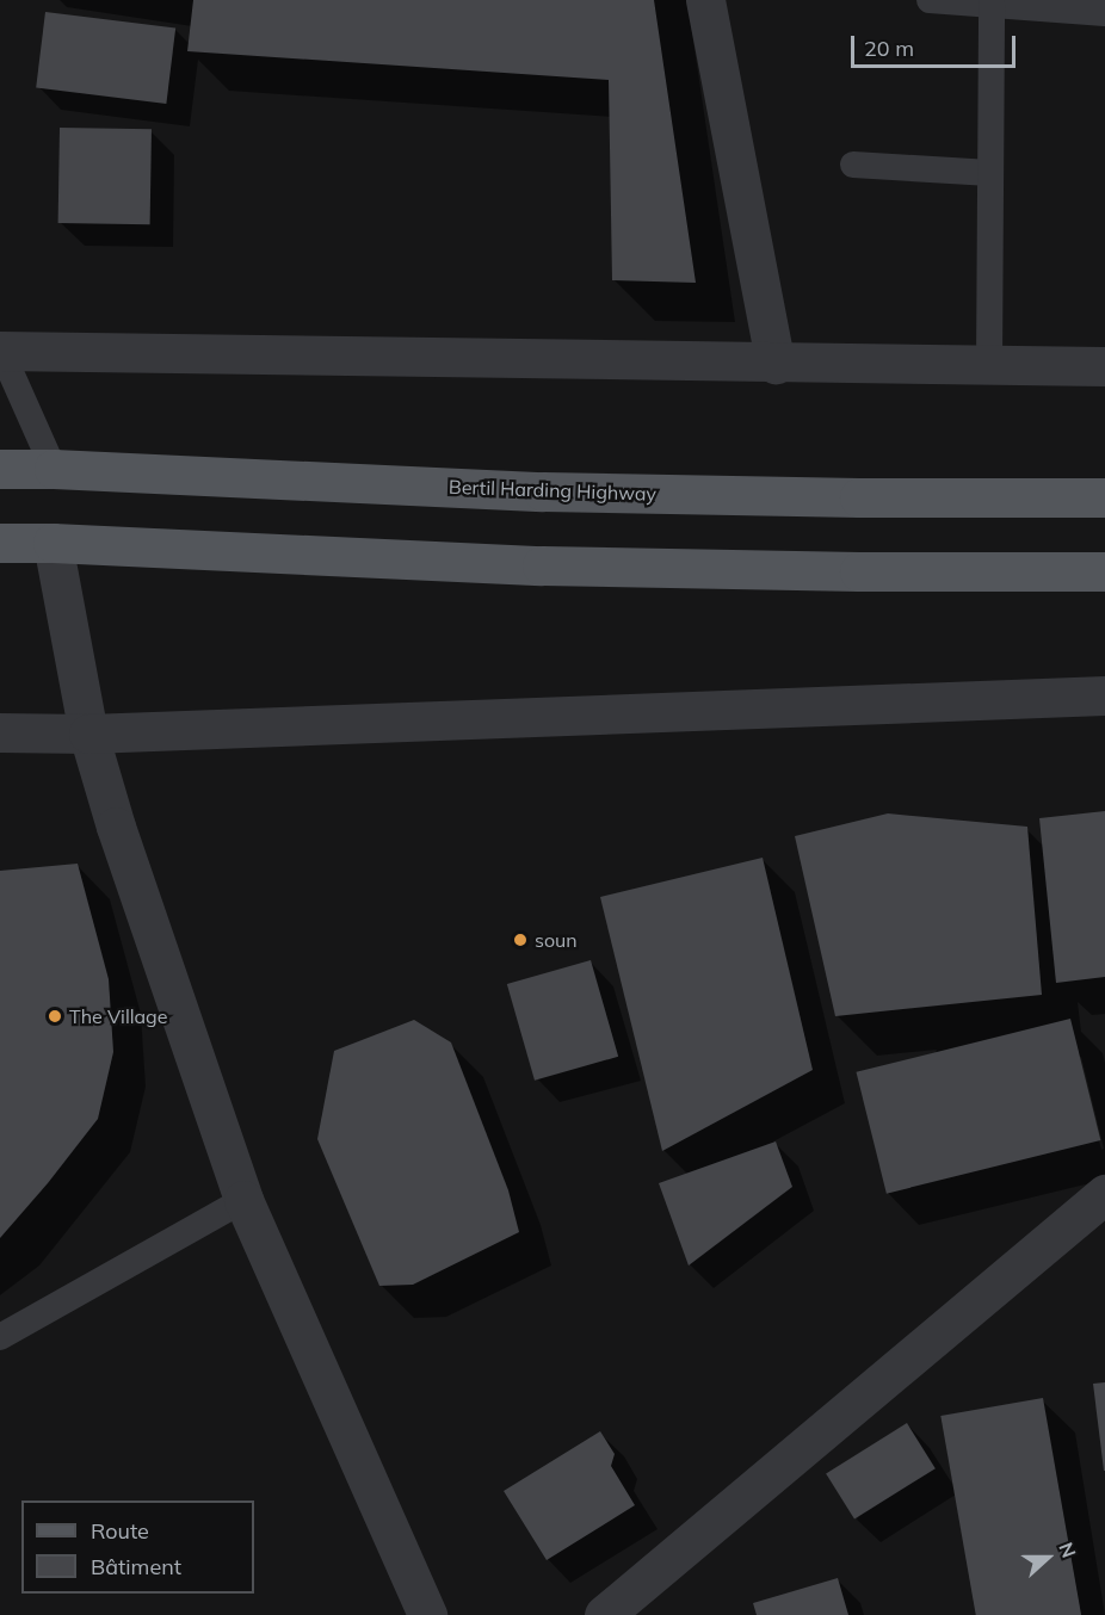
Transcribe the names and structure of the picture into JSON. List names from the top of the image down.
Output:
{
  "streets": {
    "main road": ["Bertil Harding Highway"]
  },
  "places": ["soun", "The Village"],
  "legend": ["Route", "Bâtiment"],
  "scale_bar": "20 m",
  "north": "right"
}
